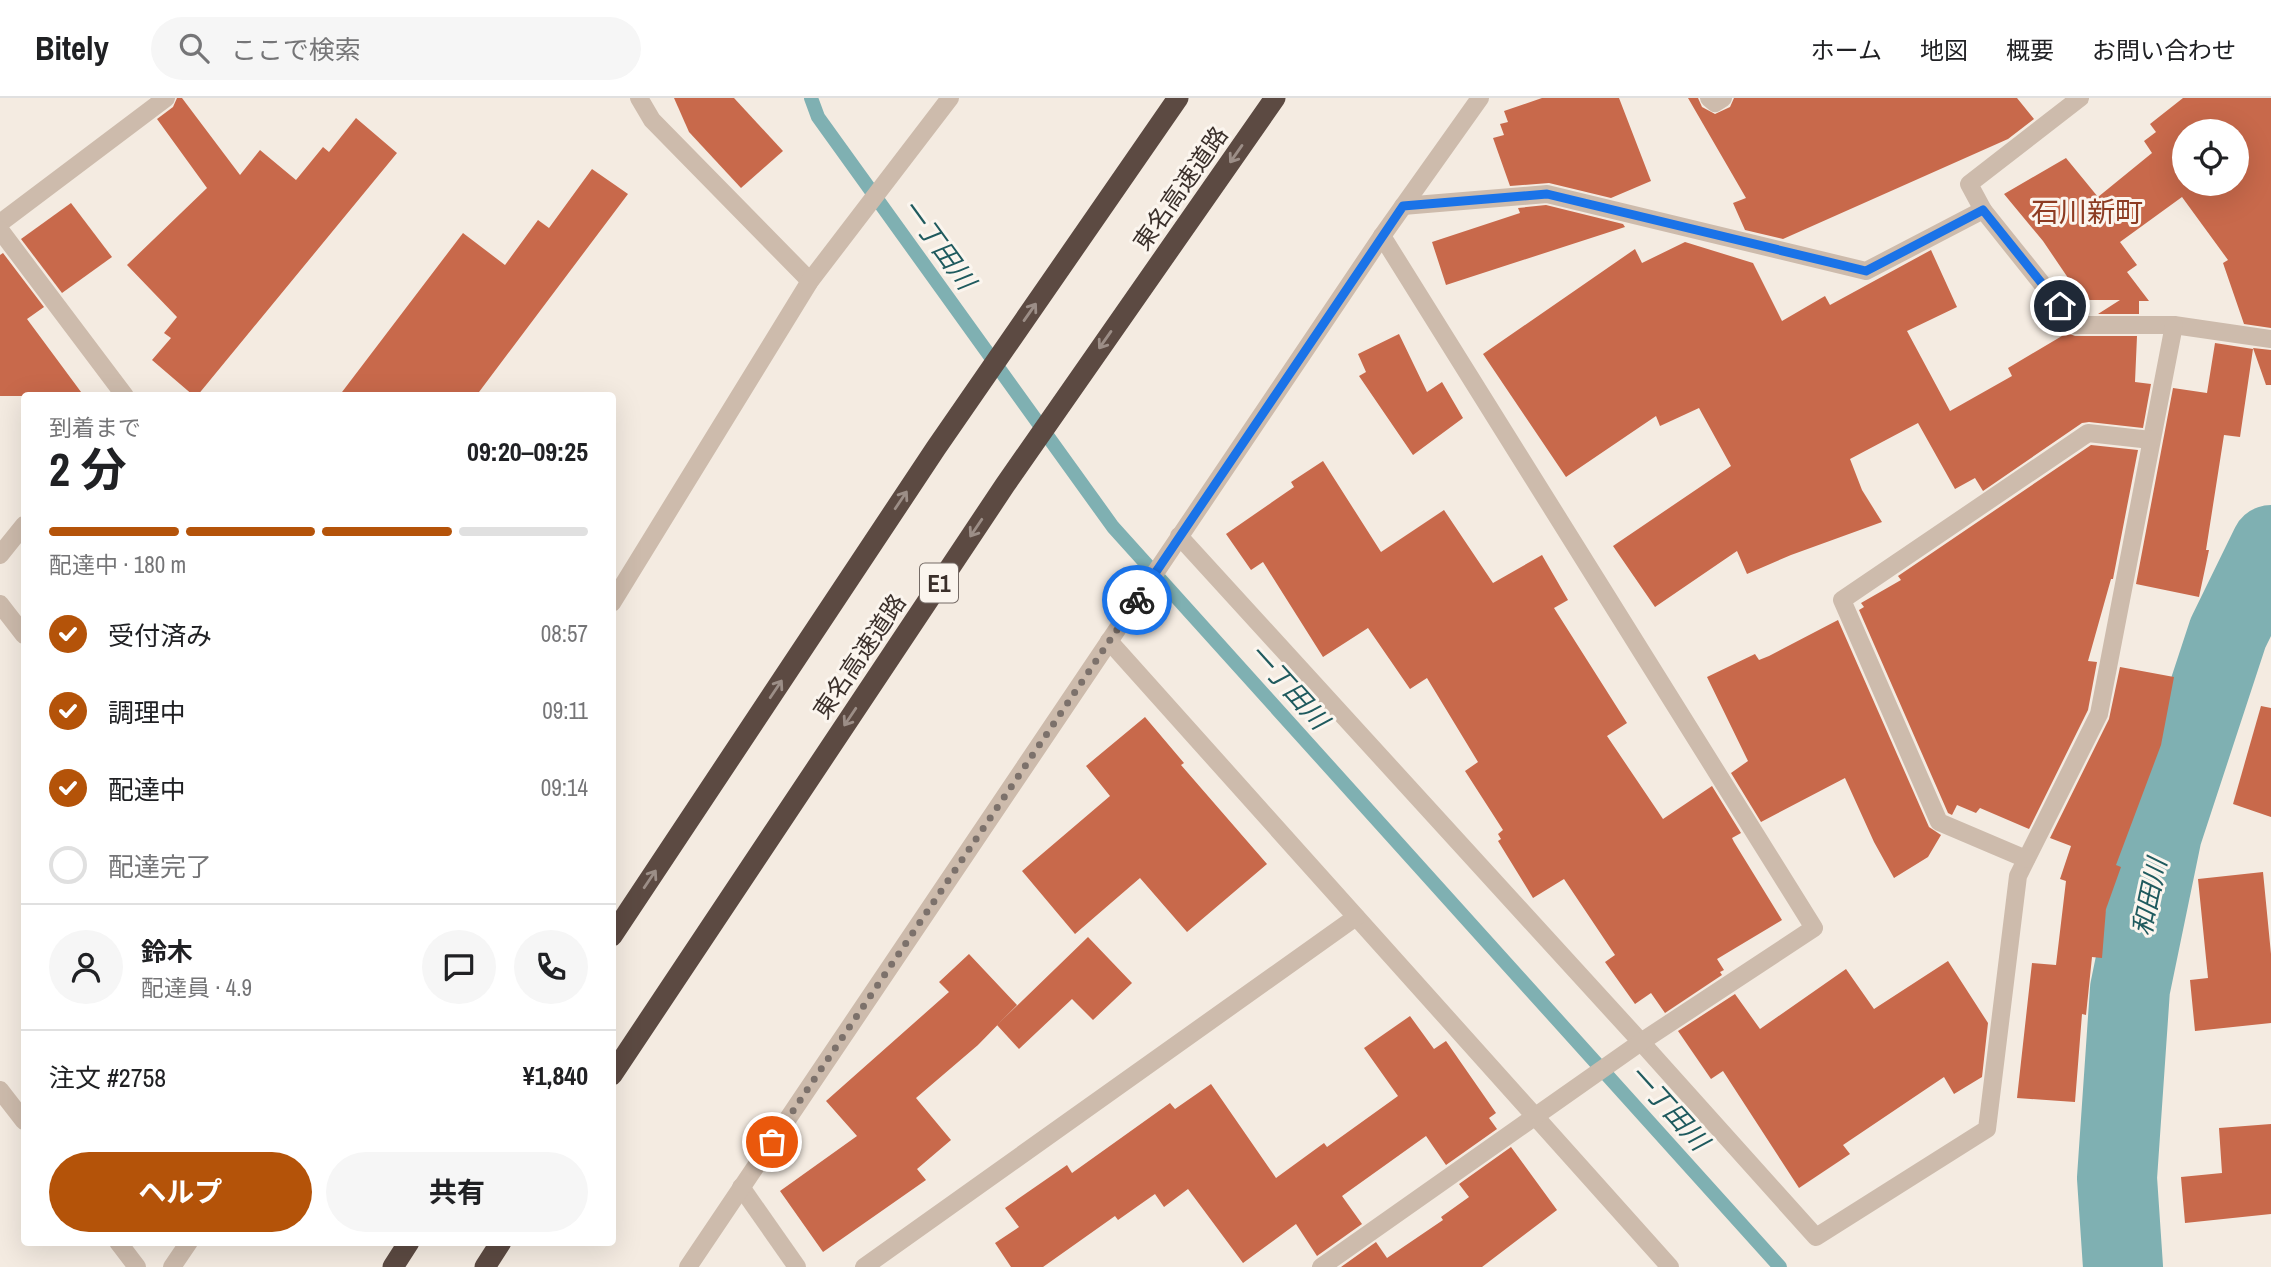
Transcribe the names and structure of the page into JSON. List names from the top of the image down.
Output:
{
  "streets": {
    "highway": ["東名高速道路", "E1"]
  },
  "districts": ["石川新町"],
  "water": ["一丁田川", "和田川"],
  "page": {
    "header": "Bitely",
    "search": "ここで検索",
    "nav": [
      "ホーム",
      "地図",
      "概要",
      "お問い合わせ"
    ],
    "heading": ["2 分", "到着まで", "09:20–09:25"],
    "panel": [
      "鈴木",
      "配達員 · 4.9",
      "注文 #2758",
      "¥1,840"
    ],
    "bar": "配達中 · 180 m",
    "list": [
      ["受付済み", "08:57"],
      ["調理中", "09:11"],
      ["配達中", "09:14"],
      "配達完了"
    ],
    "buttons": ["ヘルプ", "共有"]
  }
}
